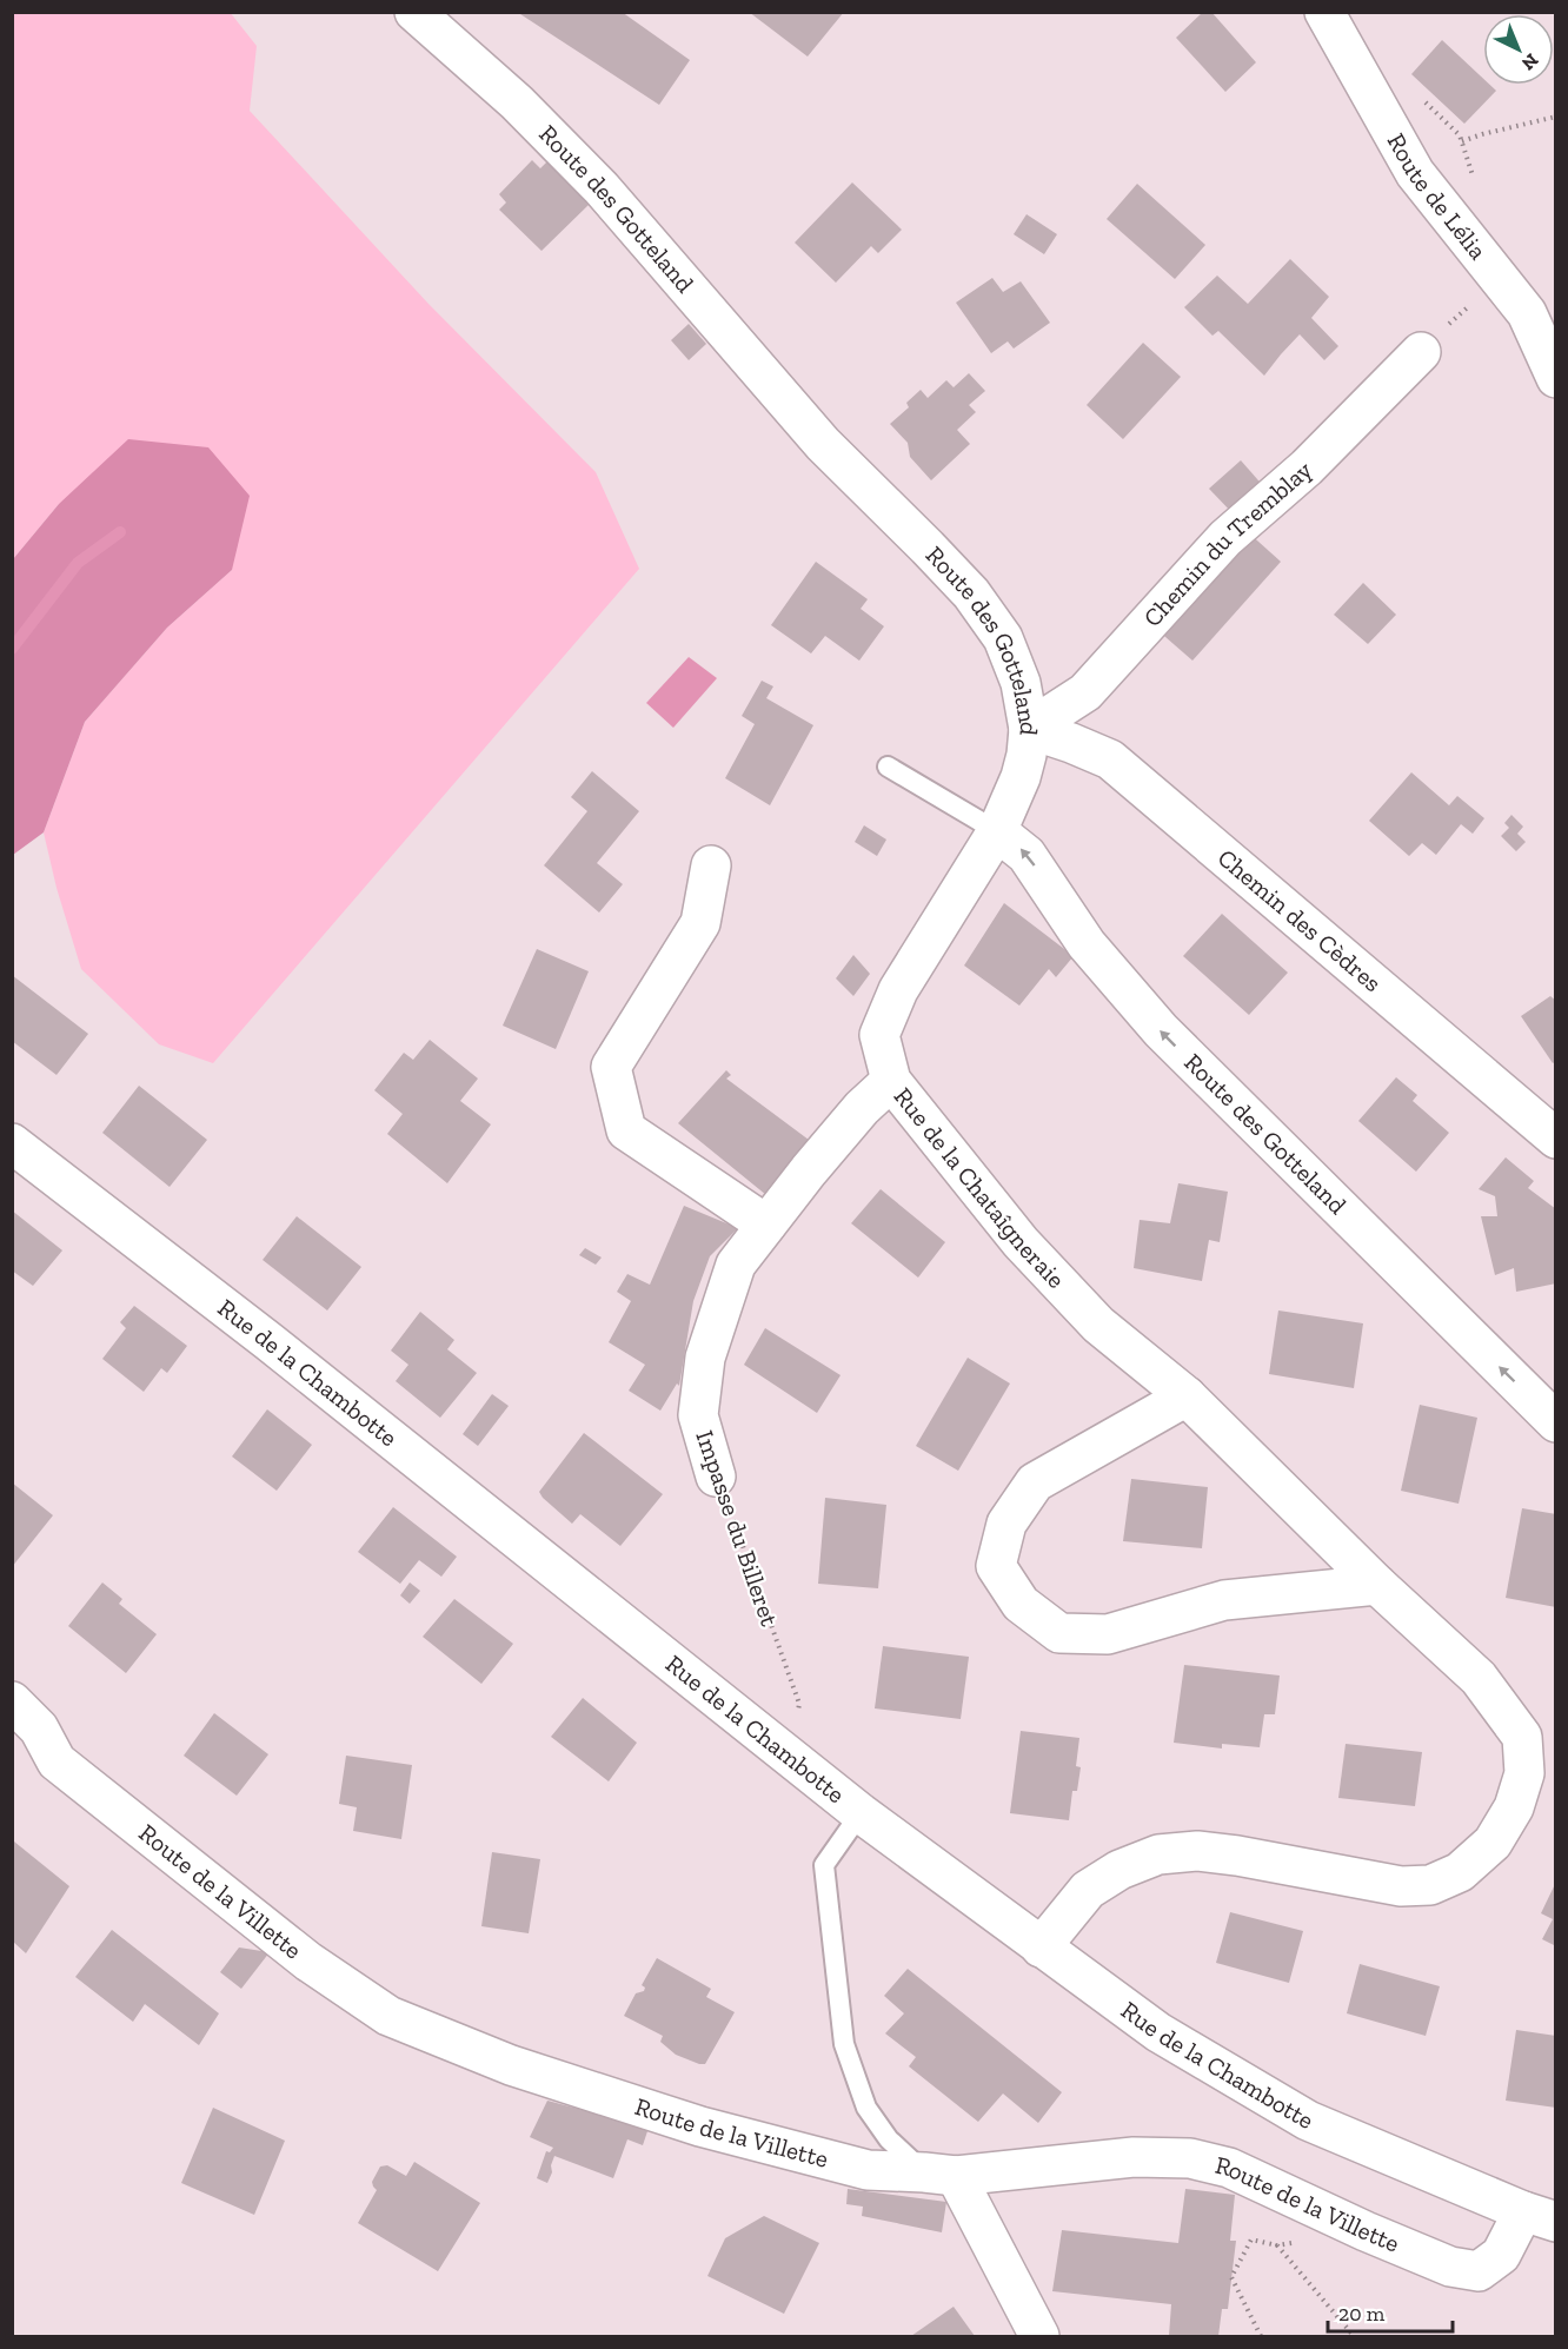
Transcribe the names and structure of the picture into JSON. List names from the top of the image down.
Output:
{
  "streets": {
    "street": [
      "Route de Lélia",
      "Route des Gotteland",
      "Chemin du Tremblay",
      "Chemin des Cèdres",
      "Rue de la Chataîgneraie",
      "Rue de la Chambotte",
      "Impasse du Billeret",
      "Route de la Villette"
    ]
  },
  "crossings": [
    ["Route des Gotteland", "Chemin du Tremblay"],
    ["Route des Gotteland", "Chemin des Cèdres"],
    ["Route des Gotteland", "Rue de la Chataîgneraie"],
    ["Chemin du Tremblay", "Chemin des Cèdres"],
    ["Rue de la Chataîgneraie", "Rue de la Chambotte"],
    ["Rue de la Chataîgneraie", "Impasse du Billeret"],
    ["Rue de la Chambotte", "Impasse du Billeret"],
    ["Rue de la Chambotte", "Route de la Villette"]
  ],
  "one_way": ["Route des Gotteland"],
  "scale_bar": "20 m",
  "north": "bottom right"
}
